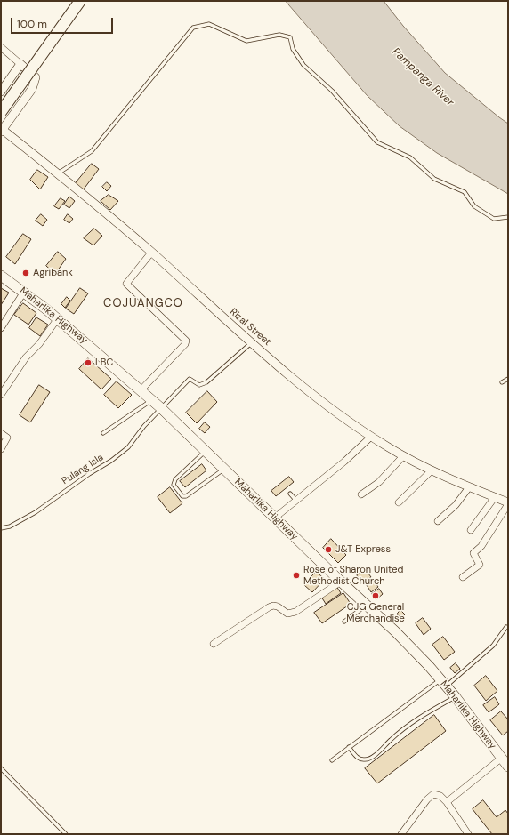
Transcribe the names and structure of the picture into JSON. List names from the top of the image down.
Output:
{
  "streets": {
    "main road": ["Maharlika Highway"],
    "street": ["Rizal Street"],
    "lane": ["Pulang Isla"]
  },
  "crossings": [
    ["Maharlika Highway", "Pulang Isla"],
    ["Rizal Street", "Pulang Isla"]
  ],
  "districts": ["COJUANGCO"],
  "water": ["Pampanga River"],
  "places": [
    "Agribank",
    "LBC",
    "J&T Express",
    "Rose of Sharon United Methodist Church",
    "CJG General Merchandise"
  ],
  "scale_bar": "100 m"
}
